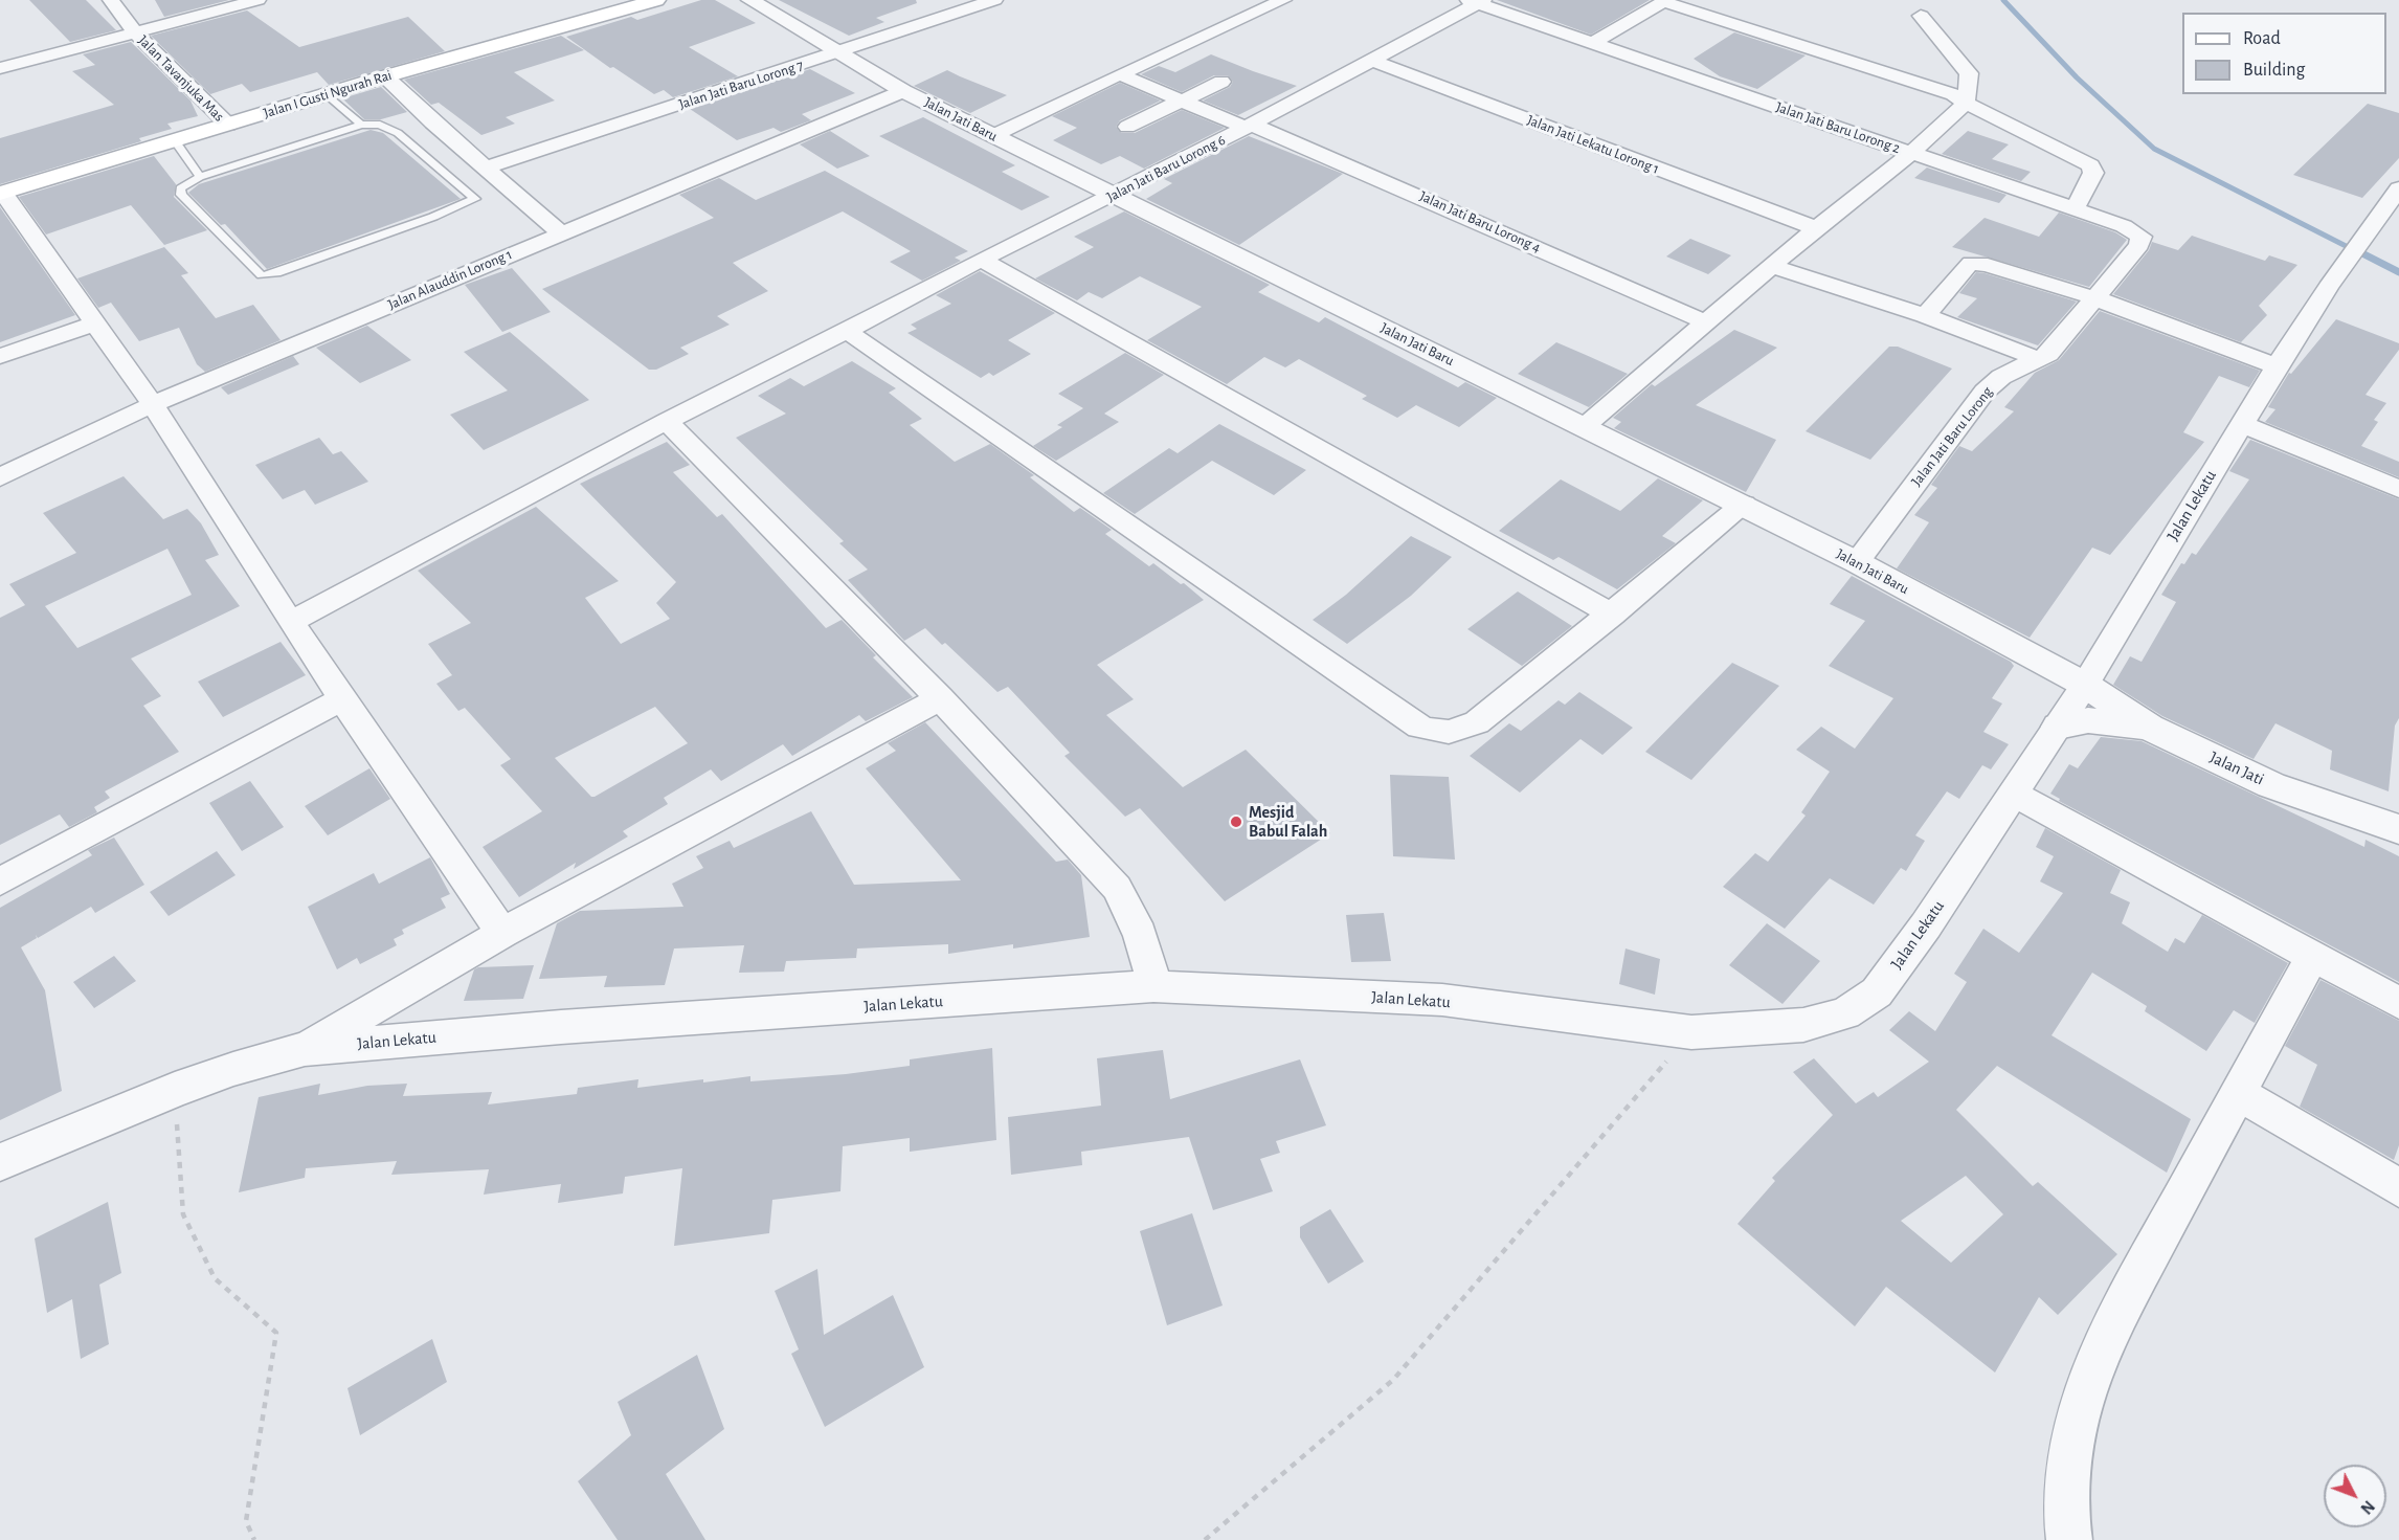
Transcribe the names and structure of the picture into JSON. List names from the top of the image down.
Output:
{
  "streets": {
    "main road": ["Jalan I Gusti Ngurah Rai"],
    "street": [
      "Jalan Tavanjuka Mas",
      "Jalan Jati Baru Lorong 7",
      "Jalan Jati Baru",
      "Jalan Jati Baru Lorong 2",
      "Jalan Jati Lekatu Lorong 1",
      "Jalan Jati Baru Lorong 6",
      "Jalan Jati Baru Lorong 4",
      "Jalan Alauddin Lorong 1",
      "Jalan Jati Baru Lorong",
      "Jalan Lekatu",
      "Jalan Jati"
    ]
  },
  "crossings": [
    ["Jalan Tavanjuka Mas", "Jalan I Gusti Ngurah Rai"],
    ["Jalan Jati Baru Lorong 7", "Jalan Jati Baru"],
    ["Jalan Jati Baru", "Jalan Jati Baru Lorong 2"],
    ["Jalan Jati Baru", "Jalan Jati Baru Lorong 6"],
    ["Jalan Jati Baru", "Jalan Alauddin Lorong 1"],
    ["Jalan Jati Baru", "Jalan Jati Baru Lorong"],
    ["Jalan Jati Baru", "Jalan Lekatu"],
    ["Jalan Jati Baru", "Jalan Jati"],
    ["Jalan Jati Baru Lorong 2", "Jalan Jati Lekatu Lorong 1"],
    ["Jalan Jati Baru Lorong 2", "Jalan Jati Baru Lorong 6"],
    ["Jalan Jati Baru Lorong 2", "Jalan Jati Baru Lorong 4"],
    ["Jalan Jati Lekatu Lorong 1", "Jalan Jati Baru Lorong 6"],
    ["Jalan Jati Baru Lorong 6", "Jalan Jati Baru Lorong 4"],
    ["Jalan Lekatu", "Jalan Jati"]
  ],
  "places": ["Mesjid Babul Falah"],
  "legend": ["Road", "Building"],
  "north": "bottom right"
}
